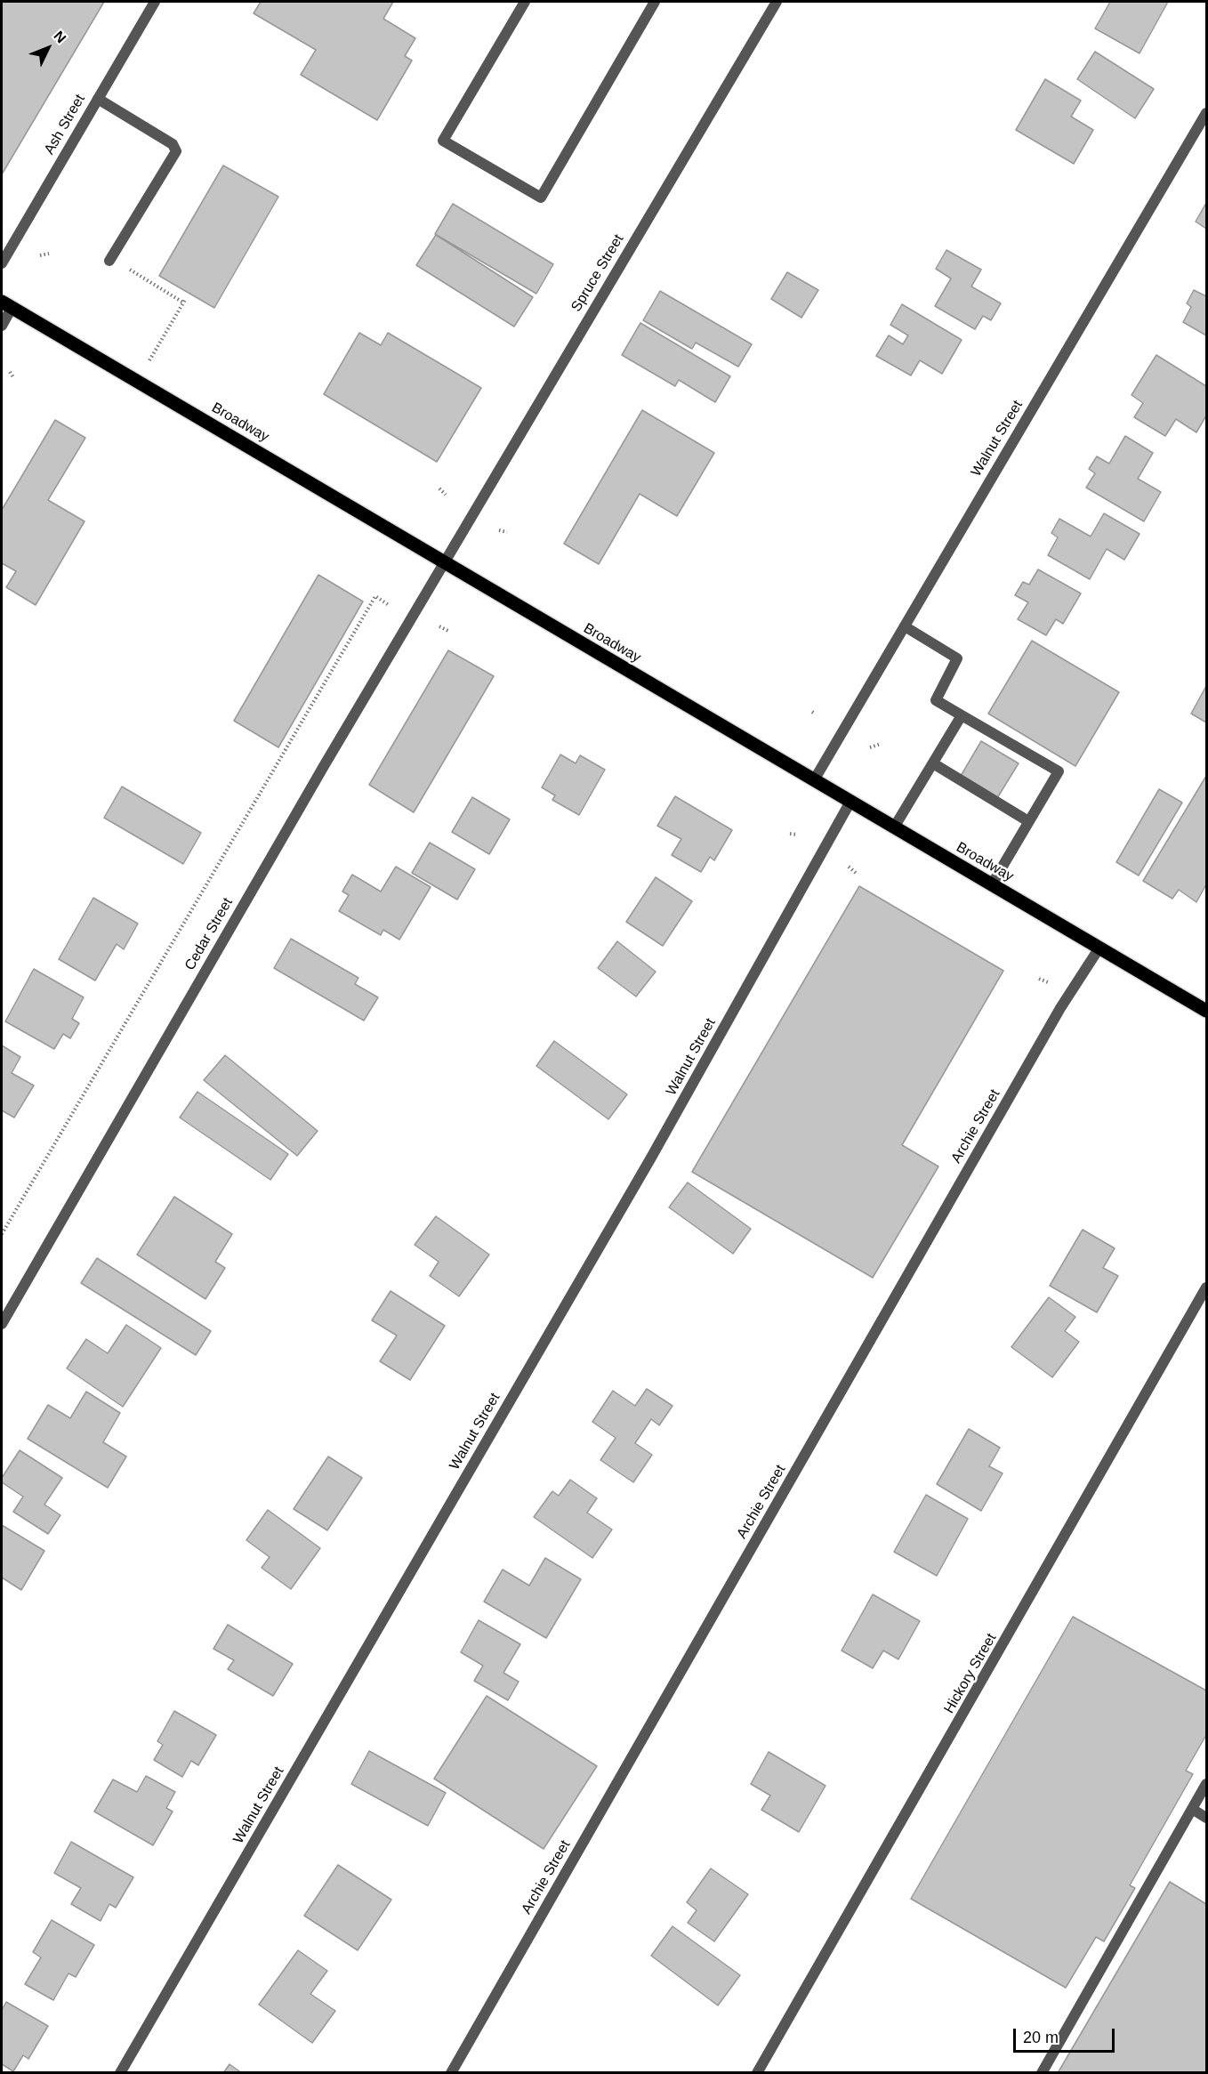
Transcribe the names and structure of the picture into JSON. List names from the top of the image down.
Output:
{
  "streets": {
    "main road": ["Broadway"],
    "street": [
      "Ash Street",
      "Spruce Street",
      "Walnut Street",
      "Cedar Street",
      "Archie Street",
      "Hickory Street"
    ]
  },
  "crossings": [
    ["Spruce Street", "Broadway"],
    ["Spruce Street", "Cedar Street"],
    ["Broadway", "Walnut Street"],
    ["Broadway", "Cedar Street"],
    ["Broadway", "Archie Street"]
  ],
  "scale_bar": "20 m",
  "north": "top right"
}
